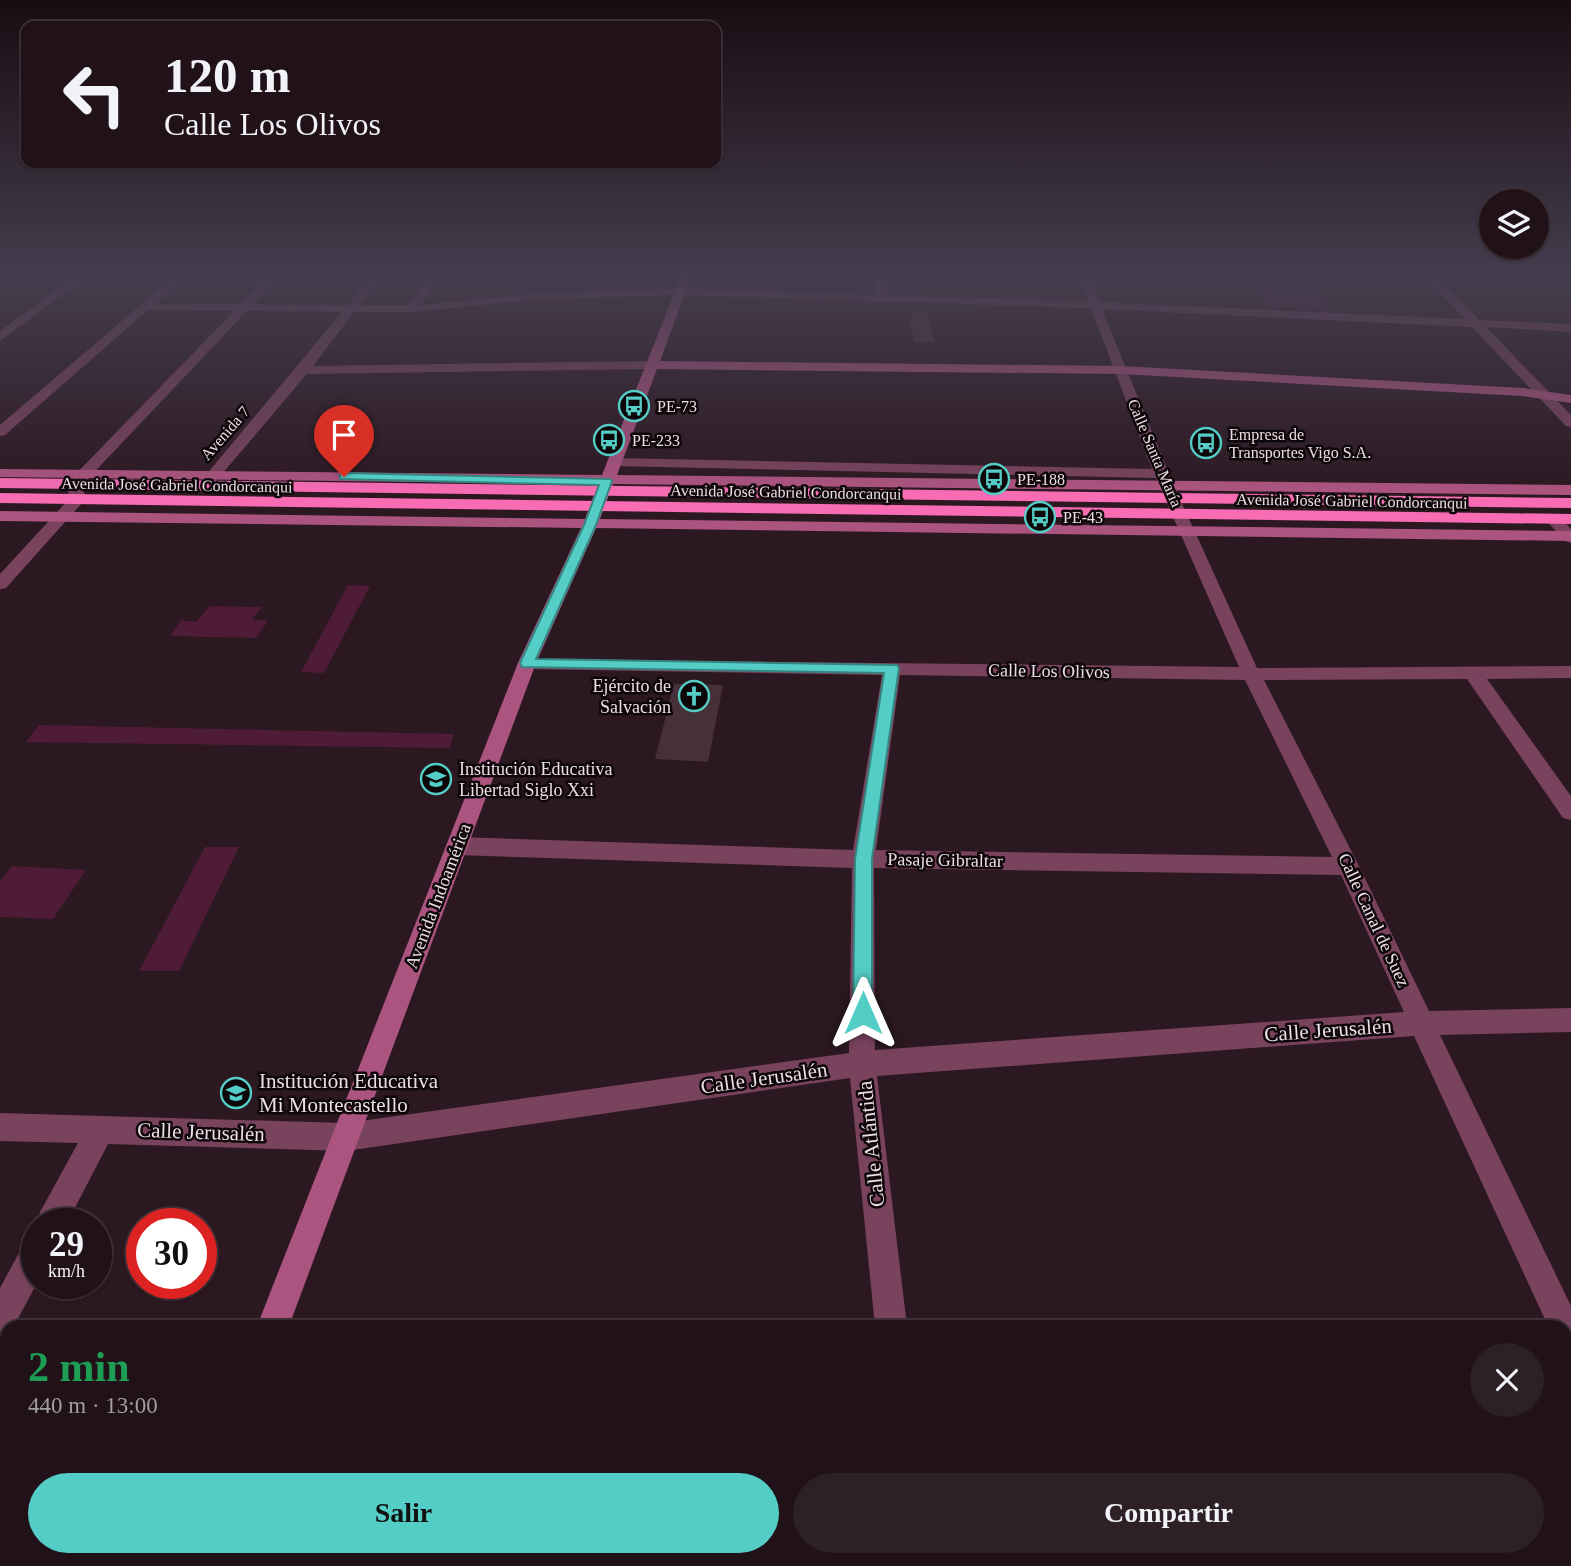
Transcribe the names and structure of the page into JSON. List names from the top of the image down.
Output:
{
  "streets": {
    "highway": ["Avenida José Gabriel Condorcanqui"],
    "street": [
      "Avenida 7",
      "Calle Santa María",
      "Calle Los Olivos",
      "Pasaje Gibraltar",
      "Avenida Indoamérica",
      "Calle Canal de Suez",
      "Calle Jerusalén",
      "Calle Atlántida"
    ]
  },
  "crossings": [
    ["Avenida 7", "Avenida José Gabriel Condorcanqui"],
    ["Calle Santa María", "Avenida José Gabriel Condorcanqui"],
    ["Calle Santa María", "Calle Canal de Suez"],
    ["Avenida José Gabriel Condorcanqui", "Avenida Indoamérica"],
    ["Avenida José Gabriel Condorcanqui", "Calle Canal de Suez"],
    ["Calle Los Olivos", "Avenida Indoamérica"],
    ["Calle Los Olivos", "Calle Canal de Suez"],
    ["Calle Los Olivos", "Calle Atlántida"],
    ["Pasaje Gibraltar", "Avenida Indoamérica"],
    ["Pasaje Gibraltar", "Calle Canal de Suez"],
    ["Pasaje Gibraltar", "Calle Atlántida"],
    ["Avenida Indoamérica", "Calle Jerusalén"],
    ["Calle Canal de Suez", "Calle Jerusalén"],
    ["Calle Jerusalén", "Calle Atlántida"]
  ],
  "places": {
    "bus stop": [
      "PE-73",
      "PE-233",
      "Empresa de Transportes Vigo S.A.",
      "PE-188",
      "PE-43"
    ],
    "church": ["Ejército de Salvación"],
    "school or university": ["Institución Educativa Libertad Siglo Xxi", "Institución Educativa Mi Montecastello"]
  },
  "page": {
    "turn": ["120 m", "Calle Los Olivos"],
    "speed": "29 km/h",
    "limit": "30",
    "heading": ["2 min", "440 m · 13:00"],
    "buttons": ["Salir", "Compartir"]
  }
}
